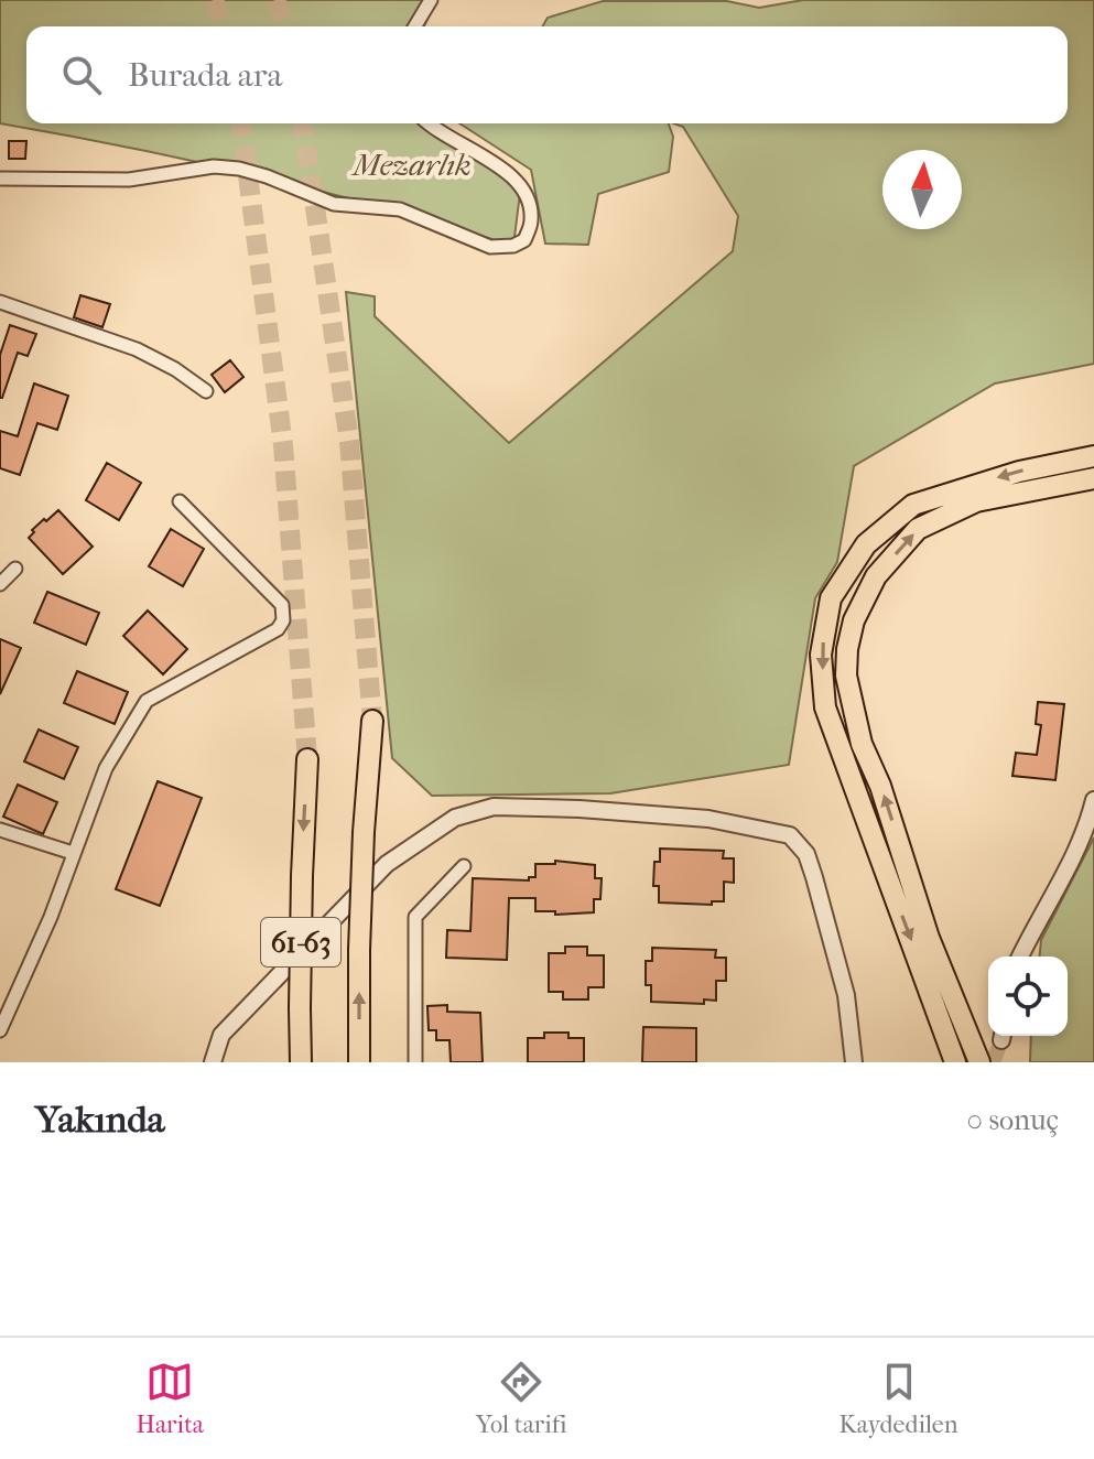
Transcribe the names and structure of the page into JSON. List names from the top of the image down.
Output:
{
  "streets": {
    "main road": ["61-63"]
  },
  "parks": ["Mezarlık"],
  "north": "top",
  "page": {
    "search": "Burada ara",
    "heading": ["Yakında", "0 sonuç"],
    "nav": ["Harita", "Yol tarifi", "Kaydedilen"]
  }
}
